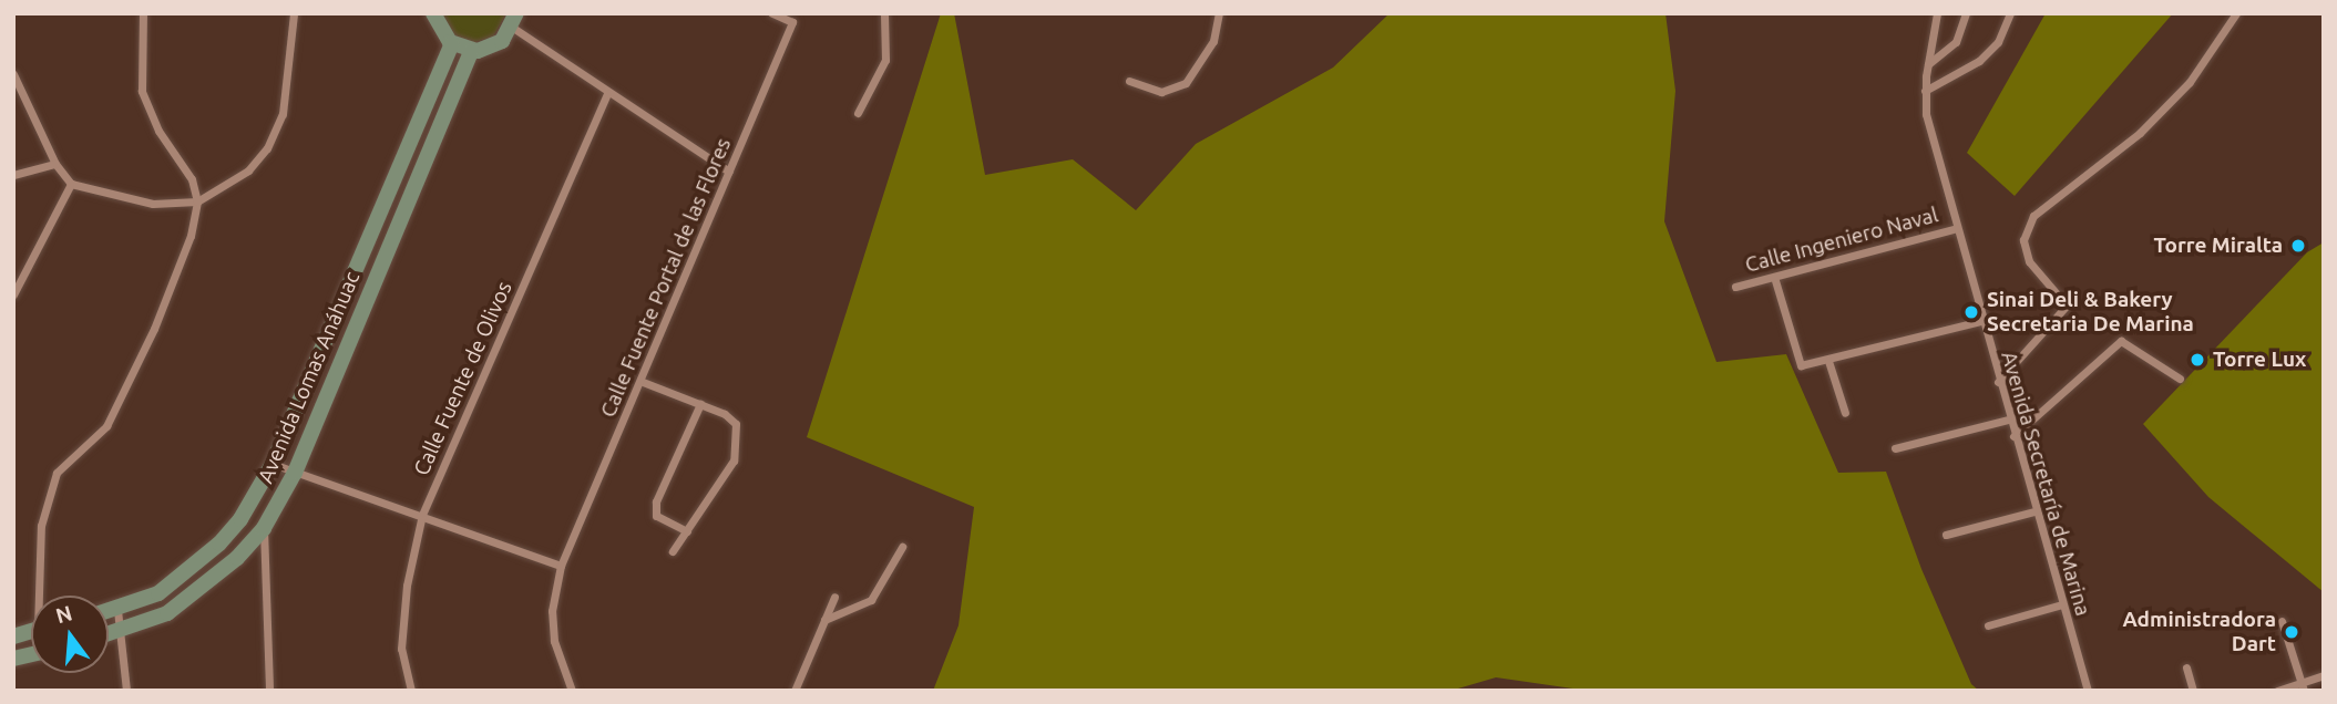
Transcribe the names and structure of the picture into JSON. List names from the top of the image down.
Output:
{
  "streets": {
    "main road": ["Avenida Lomas Anáhuac"],
    "street": [
      "Calle Ingeniero Naval",
      "Calle Fuente Portal de las Flores",
      "Calle Fuente de Olivos",
      "Avenida Secretaría de Marina"
    ]
  },
  "crossings": [
    ["Calle Ingeniero Naval", "Avenida Secretaría de Marina"]
  ],
  "places": [
    "Torre Miralta",
    "Sinai Deli & Bakery Secretaria De Marina",
    "Torre Lux",
    "Administradora Dart"
  ],
  "north": "top"
}
